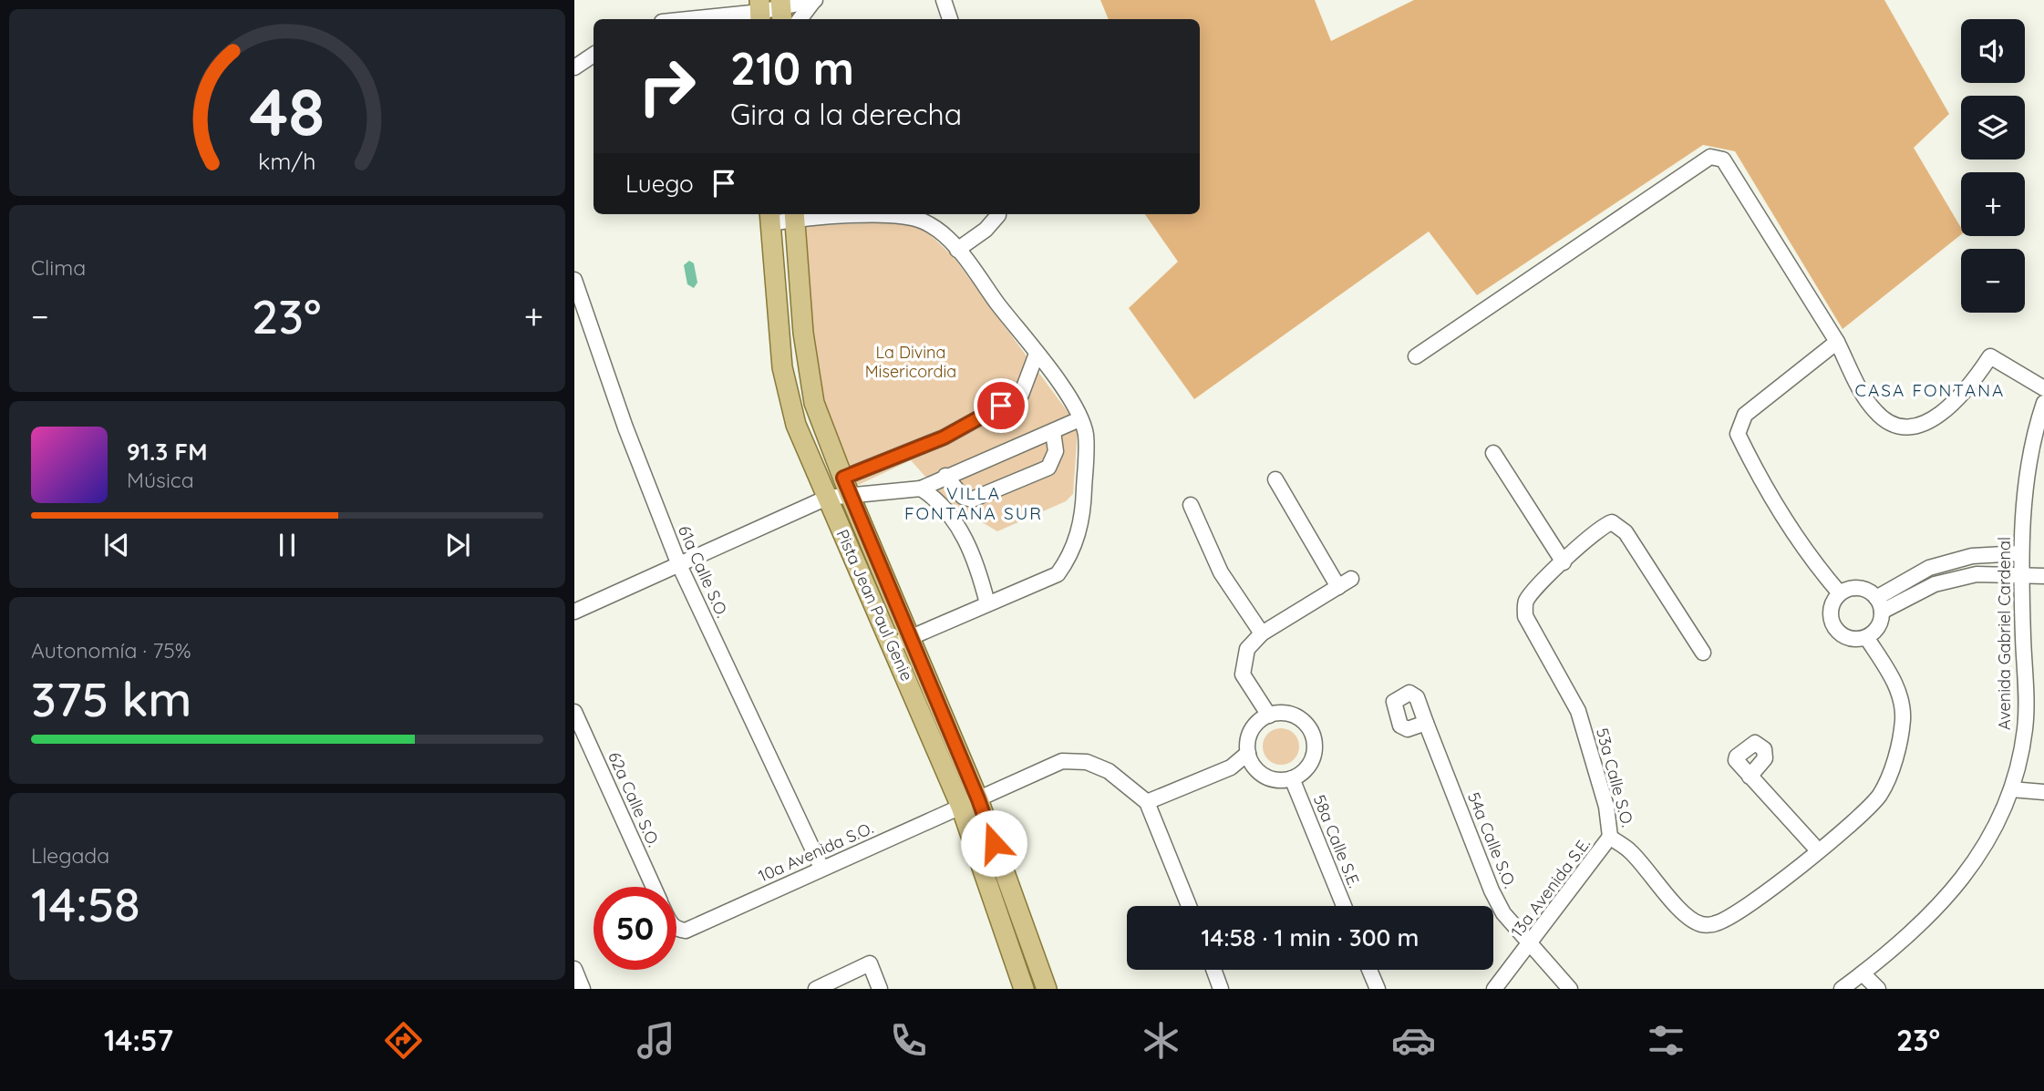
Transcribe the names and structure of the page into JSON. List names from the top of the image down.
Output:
{
  "streets": {
    "main road": ["Pista Jean Paul Genie"],
    "street": [
      "61a Calle S.O.",
      "Avenida Gabriel Cardenal",
      "53a Calle S.O.",
      "62a Calle S.O.",
      "54a Calle S.O.",
      "58a Calle S.E.",
      "10a Avenida S.O.",
      "13a Avenida S.E."
    ]
  },
  "crossings": [
    ["61a Calle S.O.", "10a Avenida S.O."],
    ["Pista Jean Paul Genie", "10a Avenida S.O."],
    ["53a Calle S.O.", "13a Avenida S.E."],
    ["54a Calle S.O.", "13a Avenida S.E."]
  ],
  "districts": ["CASA FONTANA", "VILLA FONTANA SUR"],
  "parks": ["La Divina Misericordia"],
  "page": {
    "map_buttons": ["+", "−"],
    "turn": ["210 m", "Gira a la derecha"],
    "then": "Luego",
    "tile": [
      "Clima",
      ["Autonomía · 75%", "375 km"],
      ["Llegada", "14:58"]
    ],
    "heat": ["−", "23°", "+"],
    "song": ["91.3 FM", "Música"],
    "limit": "50",
    "trip": "14:58 · 1 min · 300 m",
    "tabs": ["14:57", "23°"],
    "gauge": ["48", "km/h"]
  }
}
